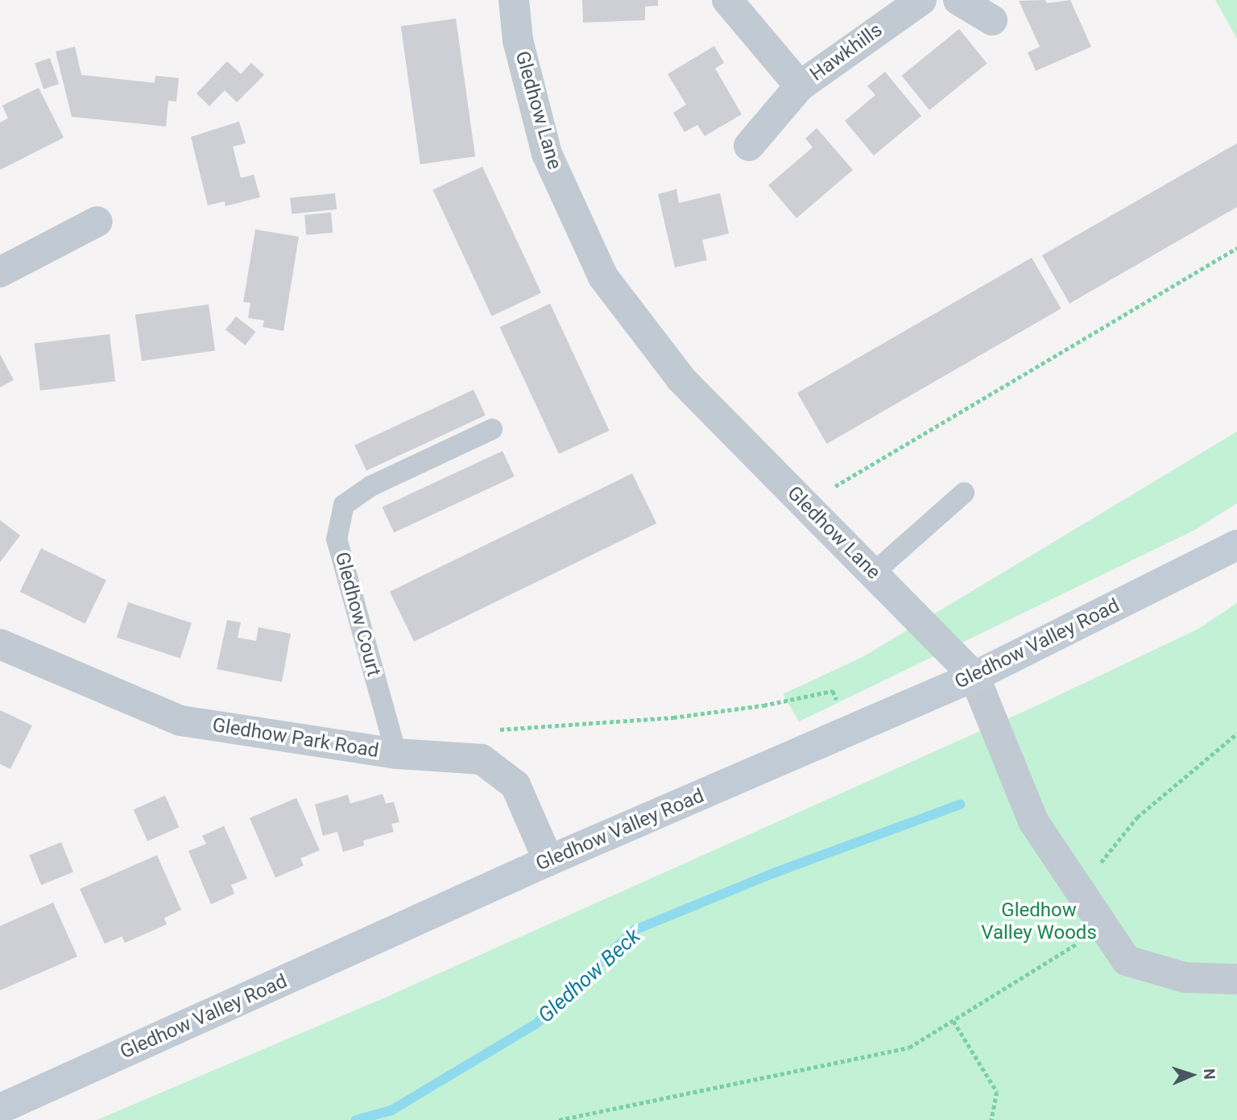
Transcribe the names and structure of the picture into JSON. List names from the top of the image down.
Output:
{
  "streets": {
    "street": [
      "Hawkhills",
      "Gledhow Lane",
      "Gledhow Valley Road",
      "Gledhow Park Road"
    ],
    "lane": ["Gledhow Court"]
  },
  "crossings": [
    ["Gledhow Lane", "Gledhow Valley Road"],
    ["Gledhow Court", "Gledhow Park Road"],
    ["Gledhow Valley Road", "Gledhow Park Road"]
  ],
  "water": ["Gledhow Beck"],
  "parks": ["Gledhow Valley Woods"],
  "north": "right"
}
